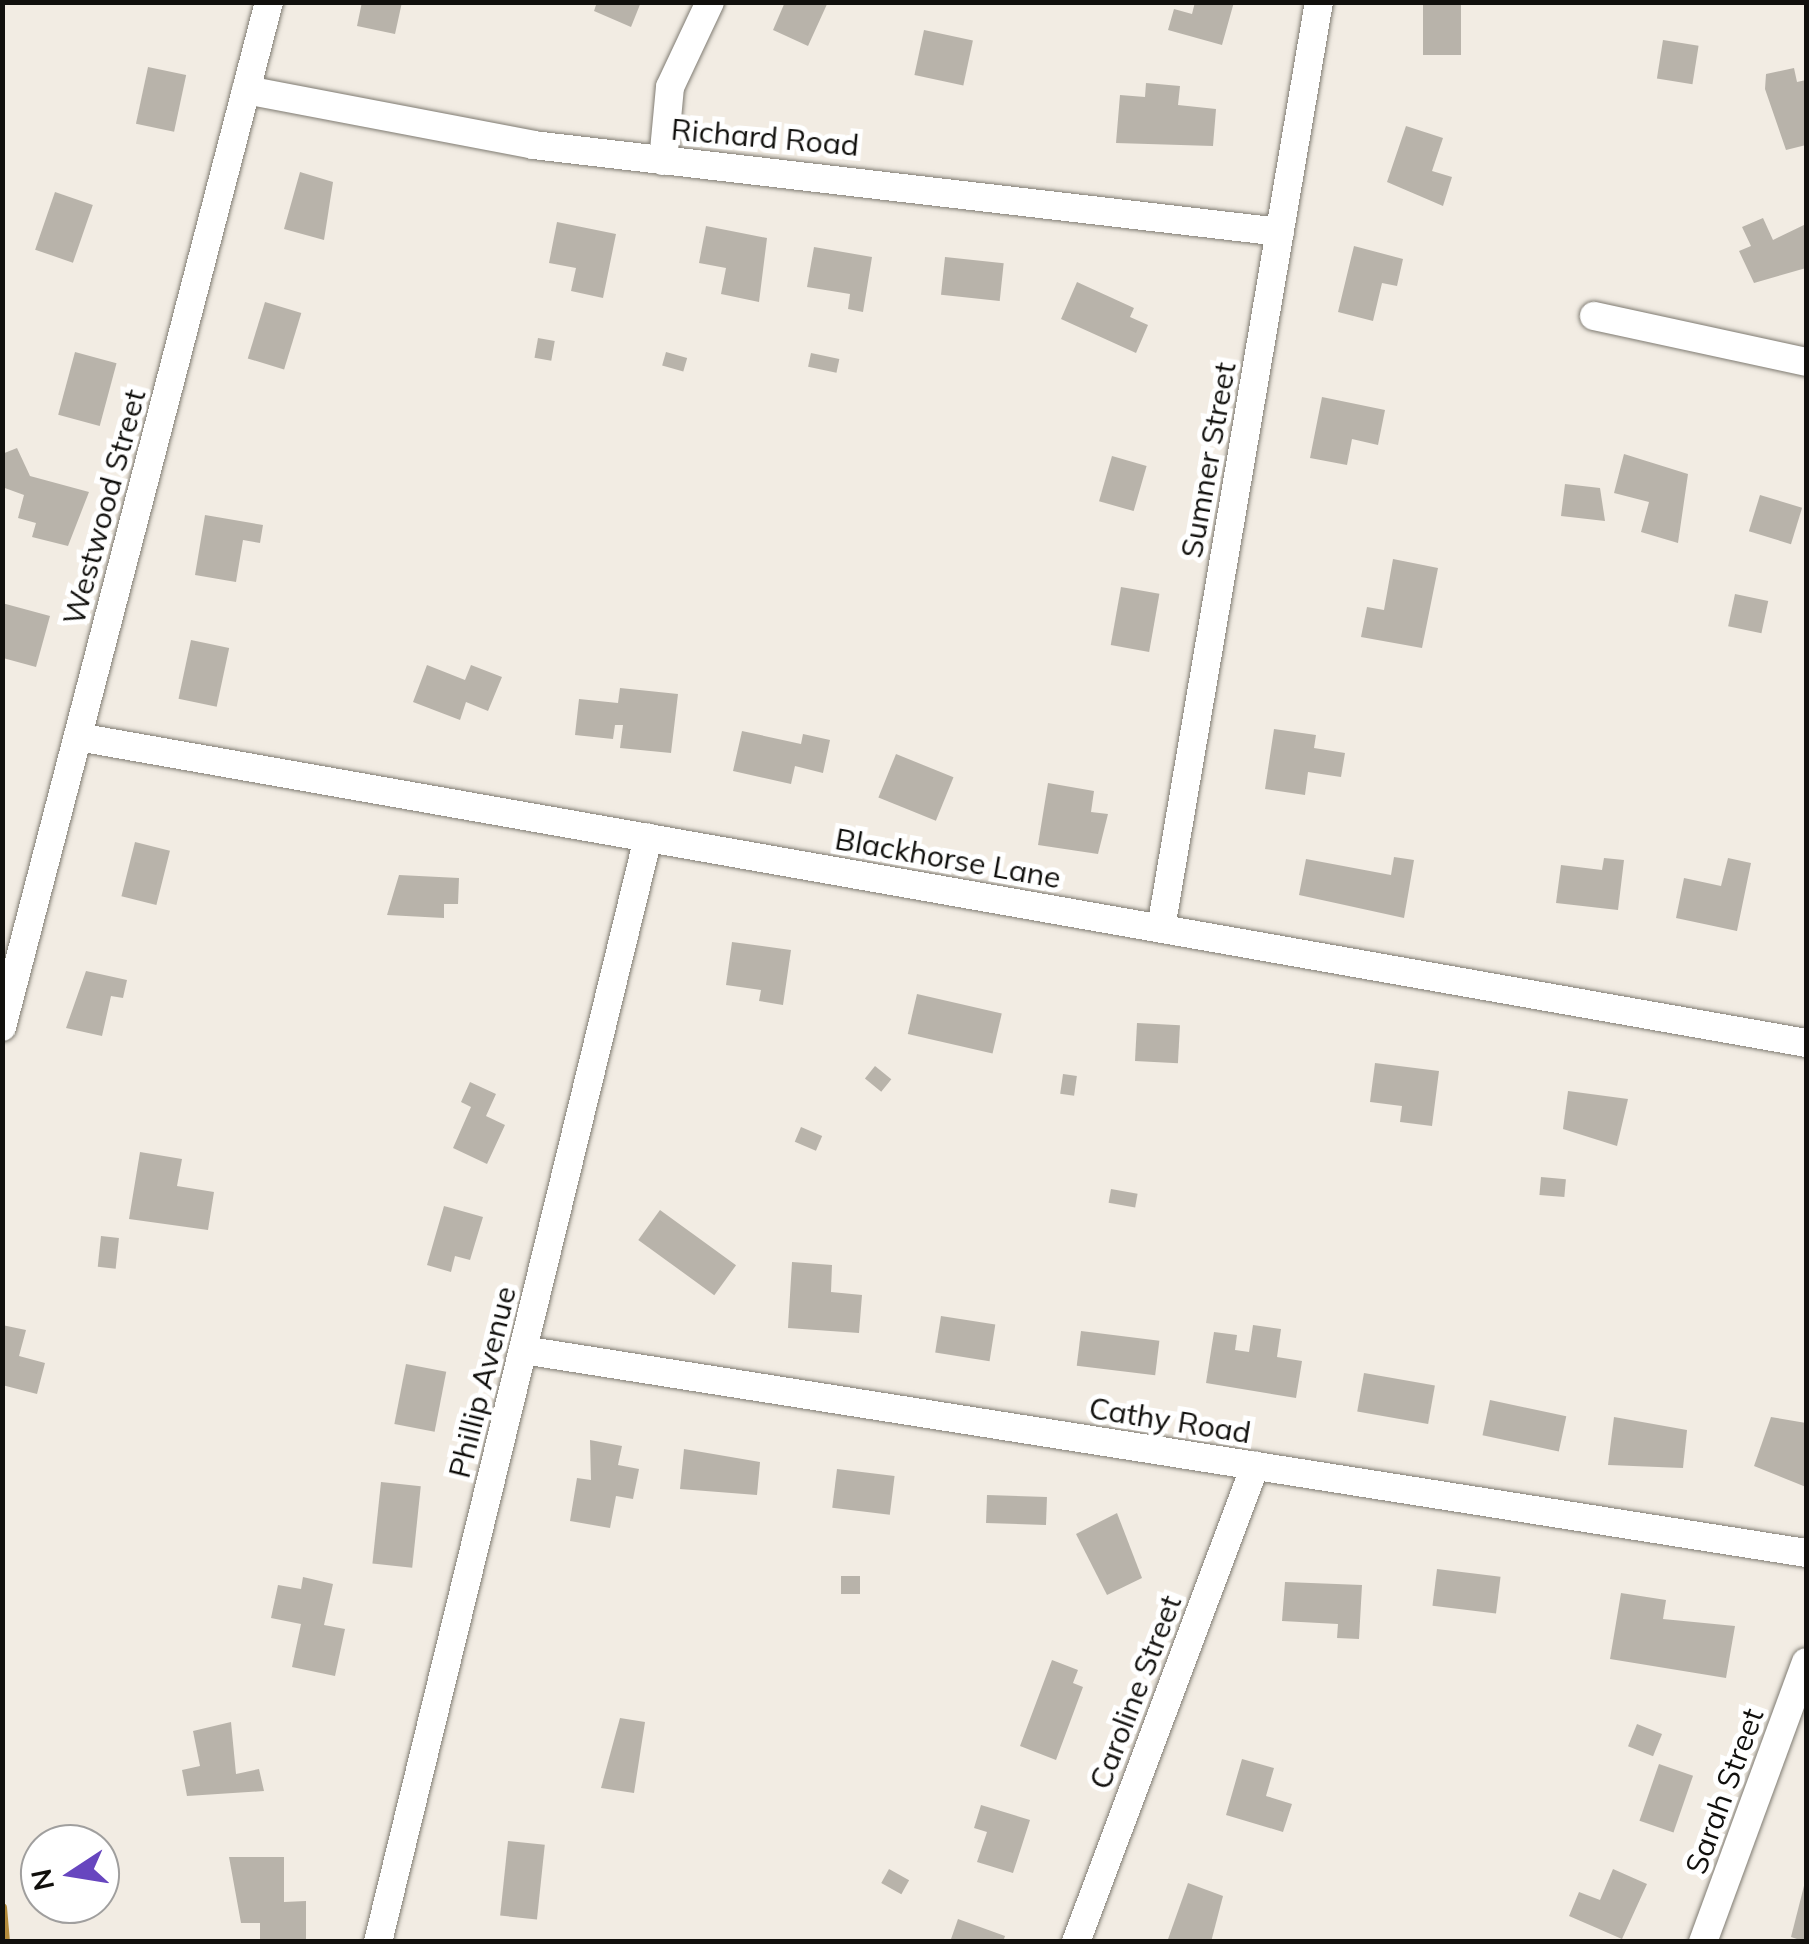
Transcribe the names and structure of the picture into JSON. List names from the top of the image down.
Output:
{
  "streets": {
    "street": [
      "Richard Road",
      "Sumner Street",
      "Westwood Street",
      "Blackhorse Lane",
      "Phillip Avenue",
      "Cathy Road",
      "Caroline Street",
      "Sarah Street"
    ]
  },
  "crossings": [
    ["Richard Road", "Sumner Street"],
    ["Richard Road", "Westwood Street"],
    ["Sumner Street", "Blackhorse Lane"],
    ["Westwood Street", "Blackhorse Lane"],
    ["Blackhorse Lane", "Phillip Avenue"],
    ["Phillip Avenue", "Cathy Road"],
    ["Cathy Road", "Caroline Street"]
  ],
  "north": "left"
}
